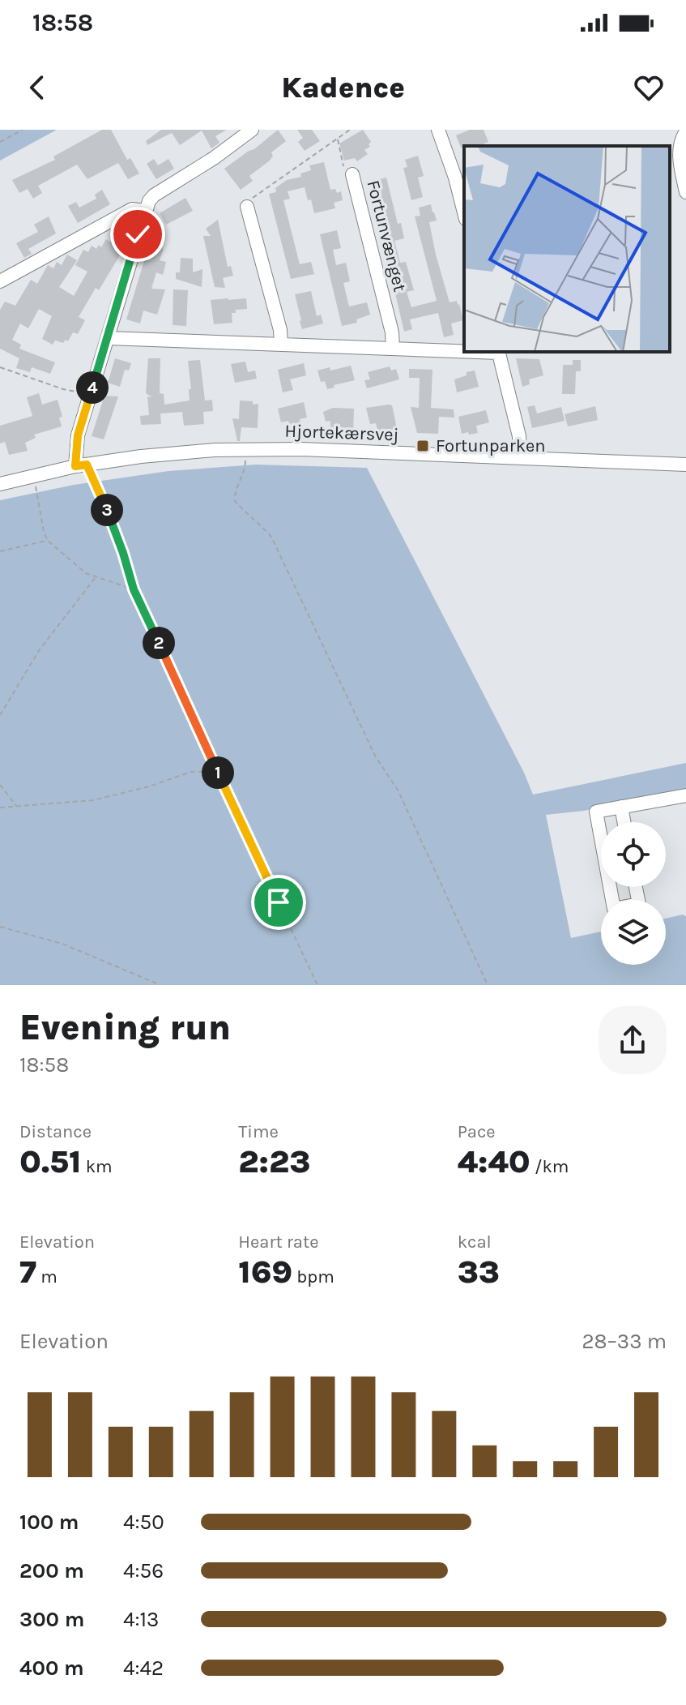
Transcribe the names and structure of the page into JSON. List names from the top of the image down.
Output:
{
  "streets": {
    "street": ["Fortunvænget", "Hjortekærsvej"]
  },
  "places": {
    "transit": ["Fortunparken"]
  },
  "page": {
    "status": "18:58",
    "header": "Kadence",
    "pins": [
      "4",
      "3",
      "2",
      "1"
    ],
    "heading": ["Evening run", "18:58"],
    "stats": [
      ["Distance", "0.51 km"],
      ["Time", "2:23"],
      ["Pace", "4:40 /km"],
      ["Elevation", "7 m"],
      ["Heart rate", "169 bpm"],
      ["kcal", "33"]
    ],
    "chart": ["Elevation", "28–33 m"],
    "list": [
      {
        "name": "100 m",
        "note": "4:50"
      },
      {
        "name": "200 m",
        "note": "4:56"
      },
      {
        "name": "300 m",
        "note": "4:13"
      },
      {
        "name": "400 m",
        "note": "4:42"
      }
    ]
  }
}
